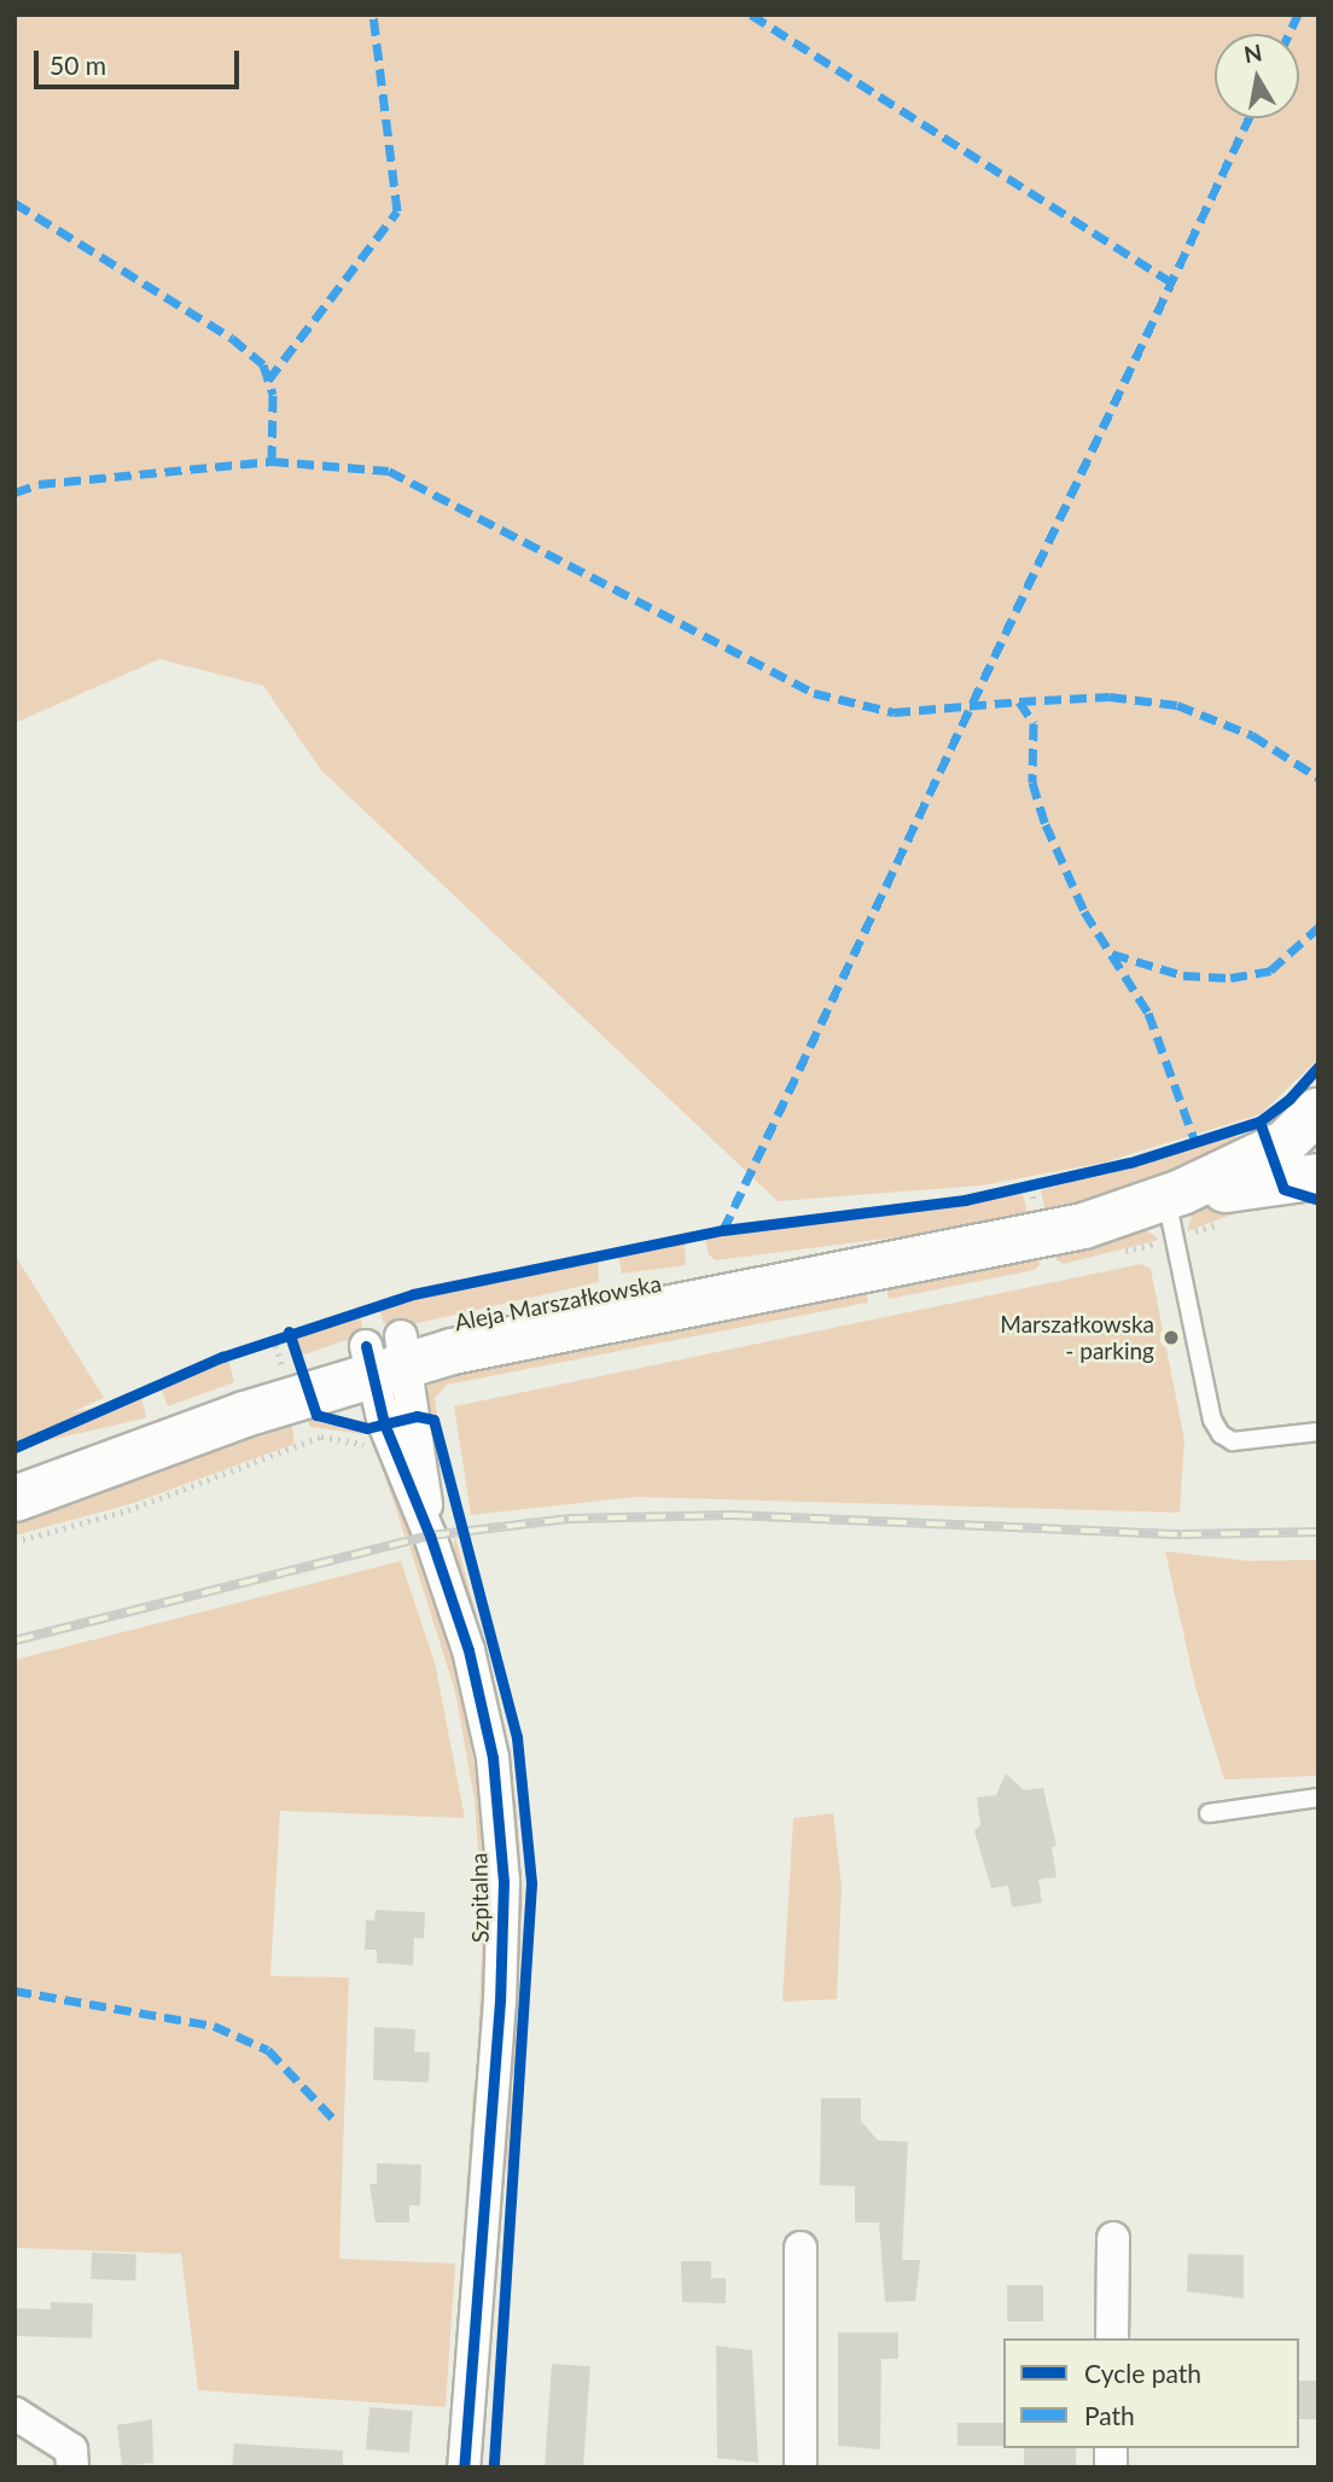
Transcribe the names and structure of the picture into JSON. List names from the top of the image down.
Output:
{
  "streets": {
    "main road": ["Aleja Marszałkowska"],
    "street": ["Szpitalna"]
  },
  "crossings": [
    ["Aleja Marszałkowska", "Szpitalna"]
  ],
  "places": ["Marszałkowska - parking"],
  "legend": ["Cycle path", "Path"],
  "scale_bar": "50 m",
  "north": "top"
}
